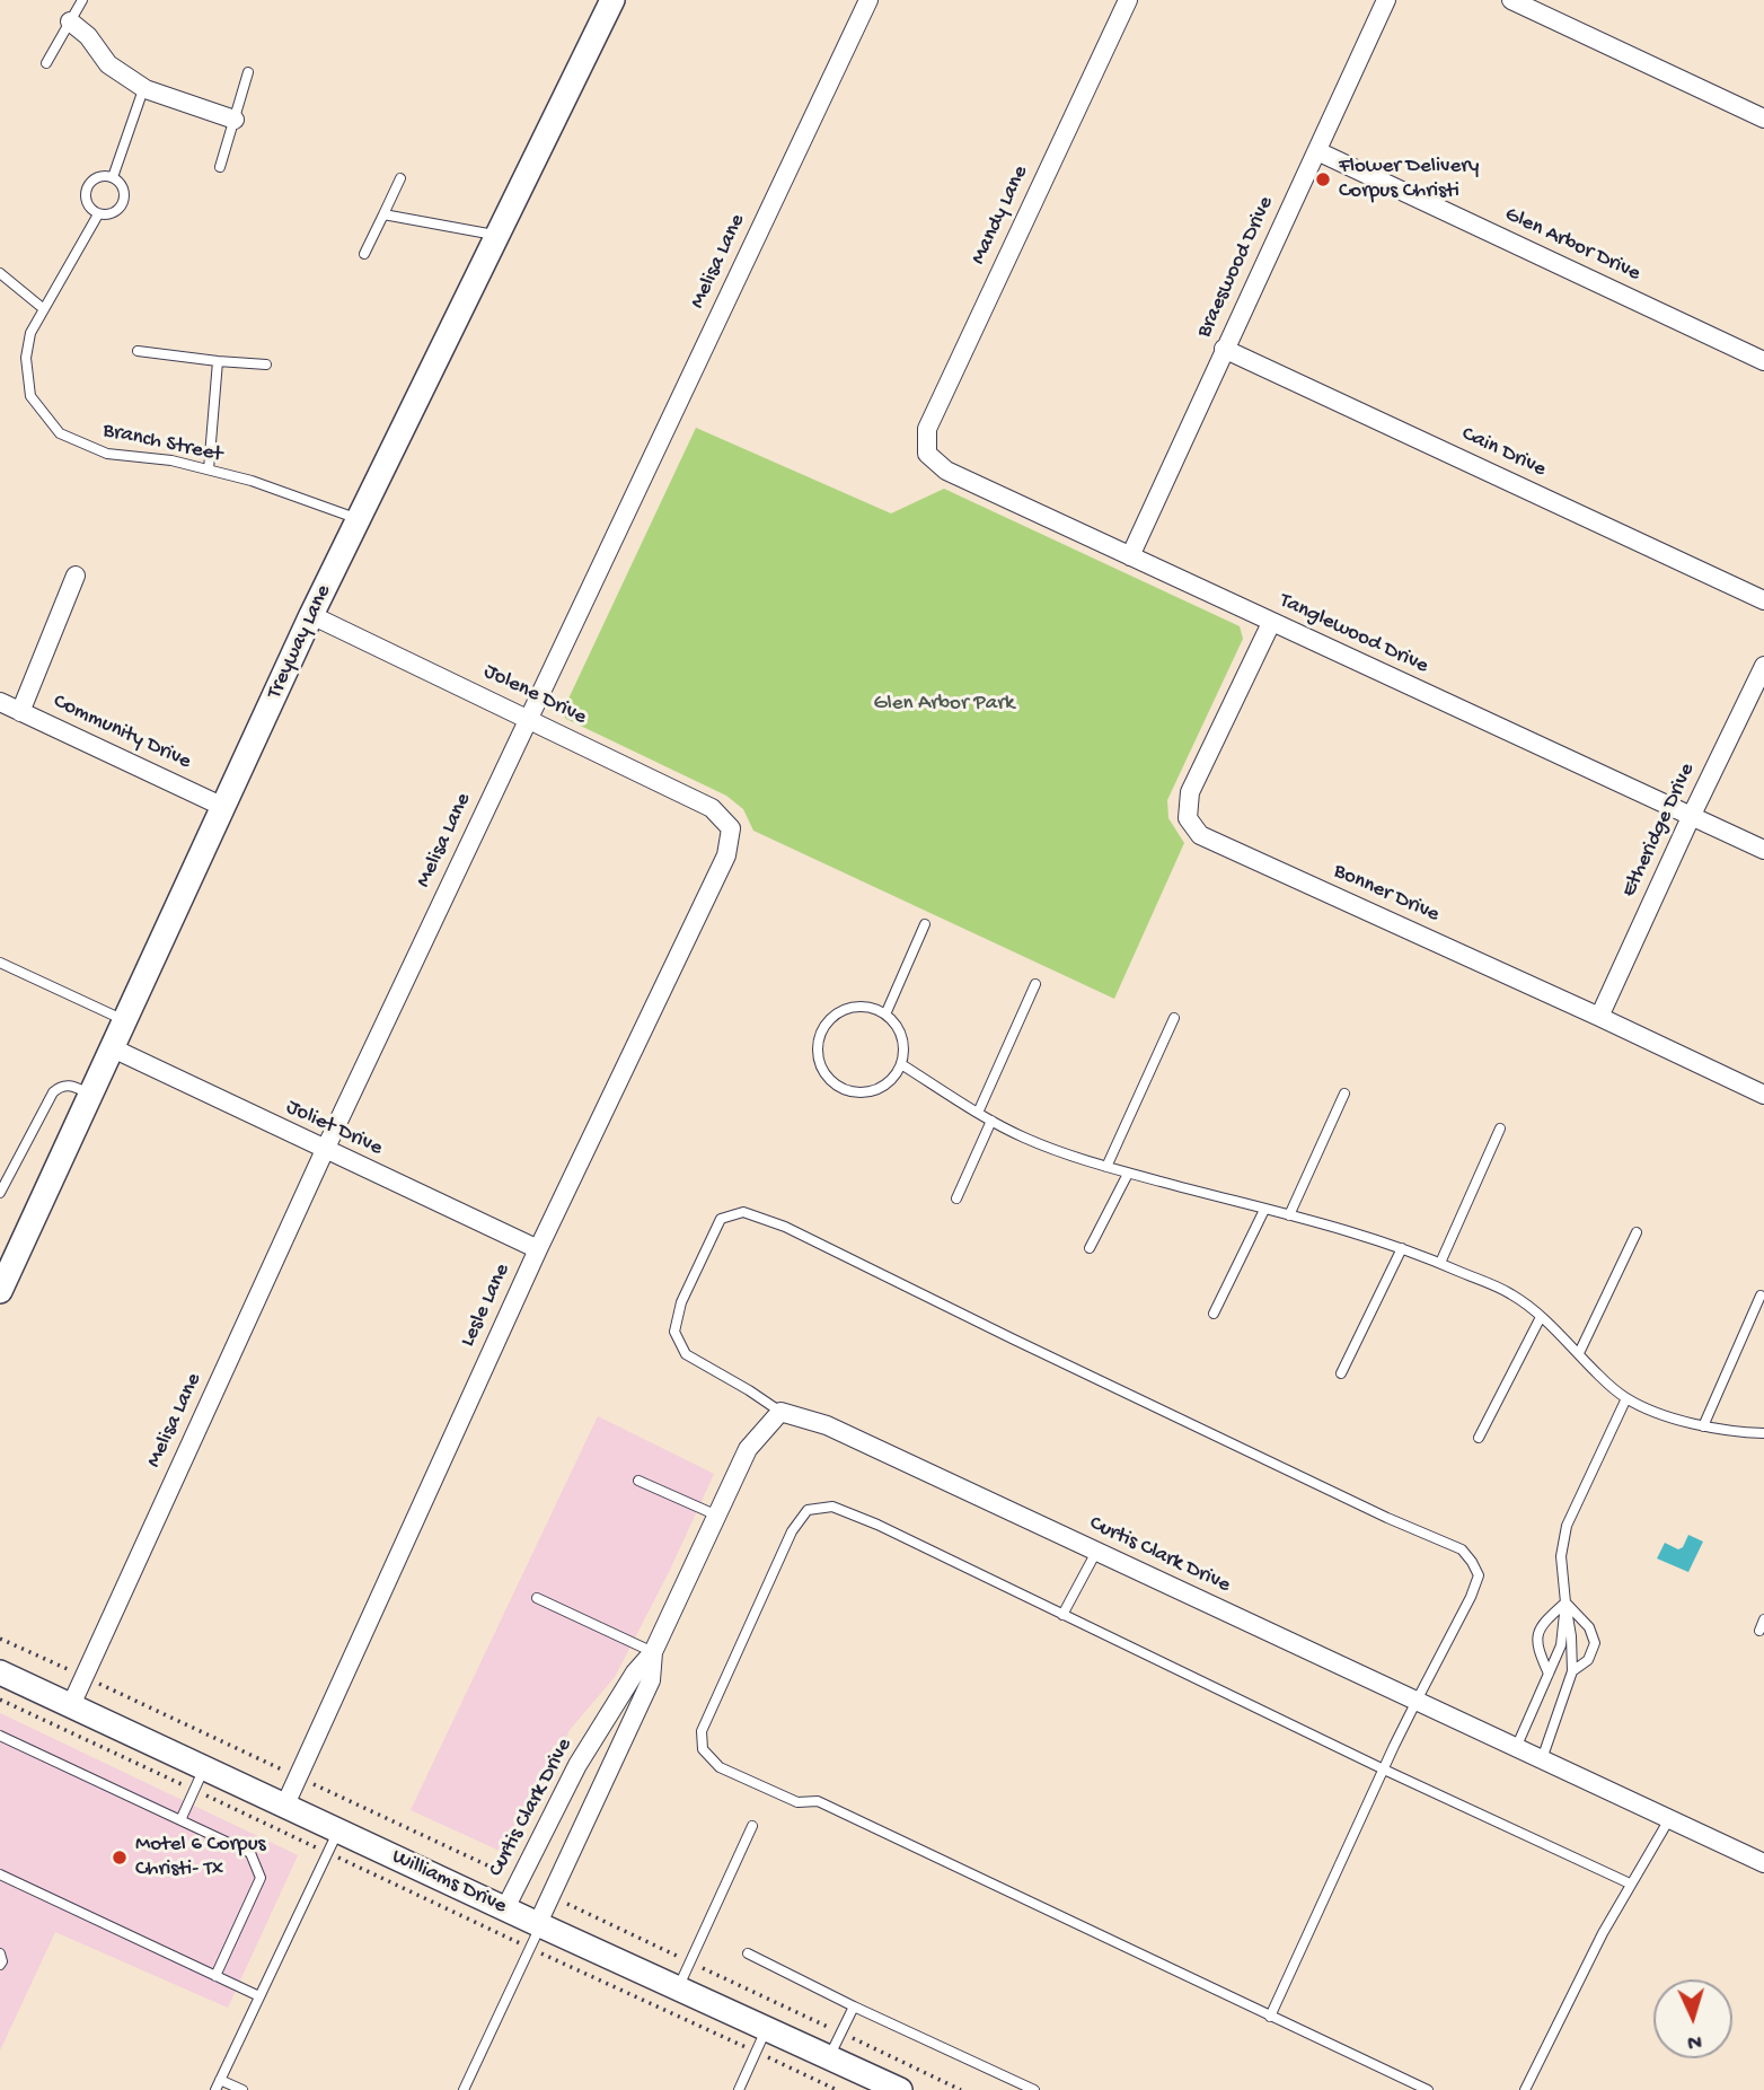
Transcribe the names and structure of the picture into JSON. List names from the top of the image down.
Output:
{
  "streets": {
    "street": [
      "Mandy Lane",
      "Glen Arbor Drive",
      "Melisa Lane",
      "Braeswood Drive",
      "Cain Drive",
      "Tanglewood Drive",
      "Treyway Lane",
      "Jolene Drive",
      "Community Drive",
      "Etheridge Drive",
      "Bonner Drive",
      "Joliet Drive",
      "Lesle Lane",
      "Curtis Clark Drive",
      "Williams Drive"
    ],
    "lane": ["Branch Street"]
  },
  "crossings": [
    ["Mandy Lane", "Tanglewood Drive"],
    ["Glen Arbor Drive", "Braeswood Drive"],
    ["Melisa Lane", "Jolene Drive"],
    ["Melisa Lane", "Joliet Drive"],
    ["Melisa Lane", "Williams Drive"],
    ["Braeswood Drive", "Cain Drive"],
    ["Braeswood Drive", "Tanglewood Drive"],
    ["Branch Street", "Treyway Lane"],
    ["Tanglewood Drive", "Etheridge Drive"],
    ["Tanglewood Drive", "Bonner Drive"],
    ["Treyway Lane", "Jolene Drive"],
    ["Treyway Lane", "Community Drive"],
    ["Treyway Lane", "Joliet Drive"],
    ["Jolene Drive", "Lesle Lane"],
    ["Etheridge Drive", "Bonner Drive"],
    ["Joliet Drive", "Lesle Lane"],
    ["Lesle Lane", "Williams Drive"],
    ["Curtis Clark Drive", "Williams Drive"]
  ],
  "parks": ["Glen Arbor Park"],
  "places": ["Flower Delivery Corpus Christi", "Motel 6 Corpus Christi- Tx"],
  "north": "bottom"
}
